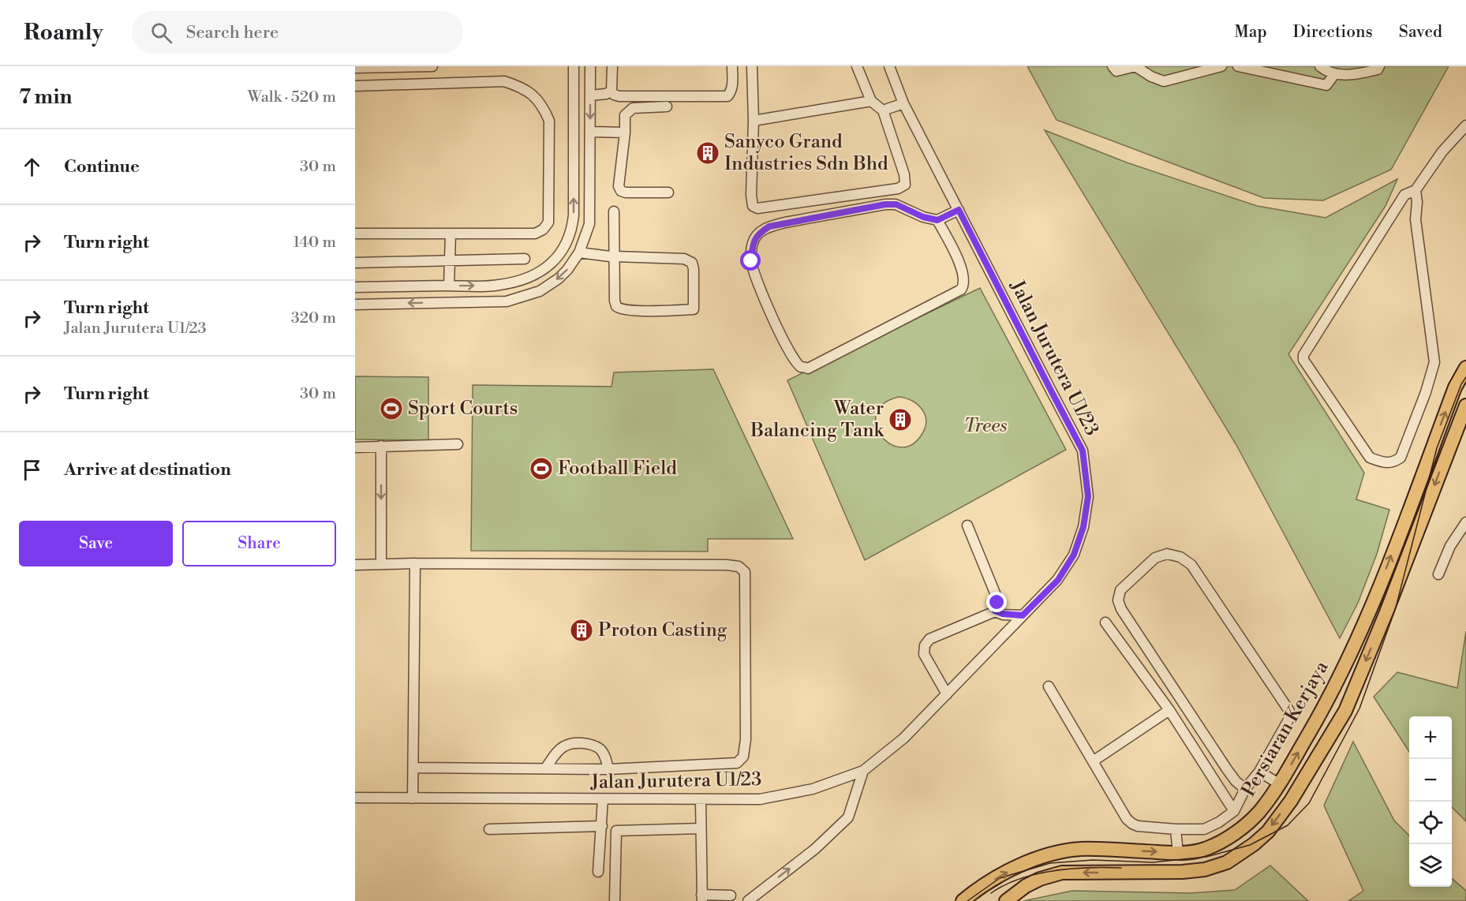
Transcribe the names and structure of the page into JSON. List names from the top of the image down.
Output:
{
  "streets": {
    "main road": ["Persiaran Kerjaya"],
    "street": ["Jalan Jurutera U1/23"]
  },
  "parks": ["Trees"],
  "places": {
    "building": ["Sanyco Grand Industries Sdn Bhd", "Water Balancing Tank", "Proton Casting"],
    "sports": ["Sport Courts", "Football Field"]
  },
  "page": {
    "header": "Roamly",
    "search": "Search here",
    "nav": ["Map", "Directions", "Saved"],
    "heading": ["7 min", "Walk · 520 m"],
    "list": [
      ["Continue", "30 m"],
      ["Turn right", "140 m"],
      ["Turn right", "Jalan Jurutera U1/23", "320 m"],
      ["Turn right", "30 m"],
      "Arrive at destination"
    ],
    "buttons": ["Save", "Share"],
    "map_buttons": ["+", "−"]
  }
}
